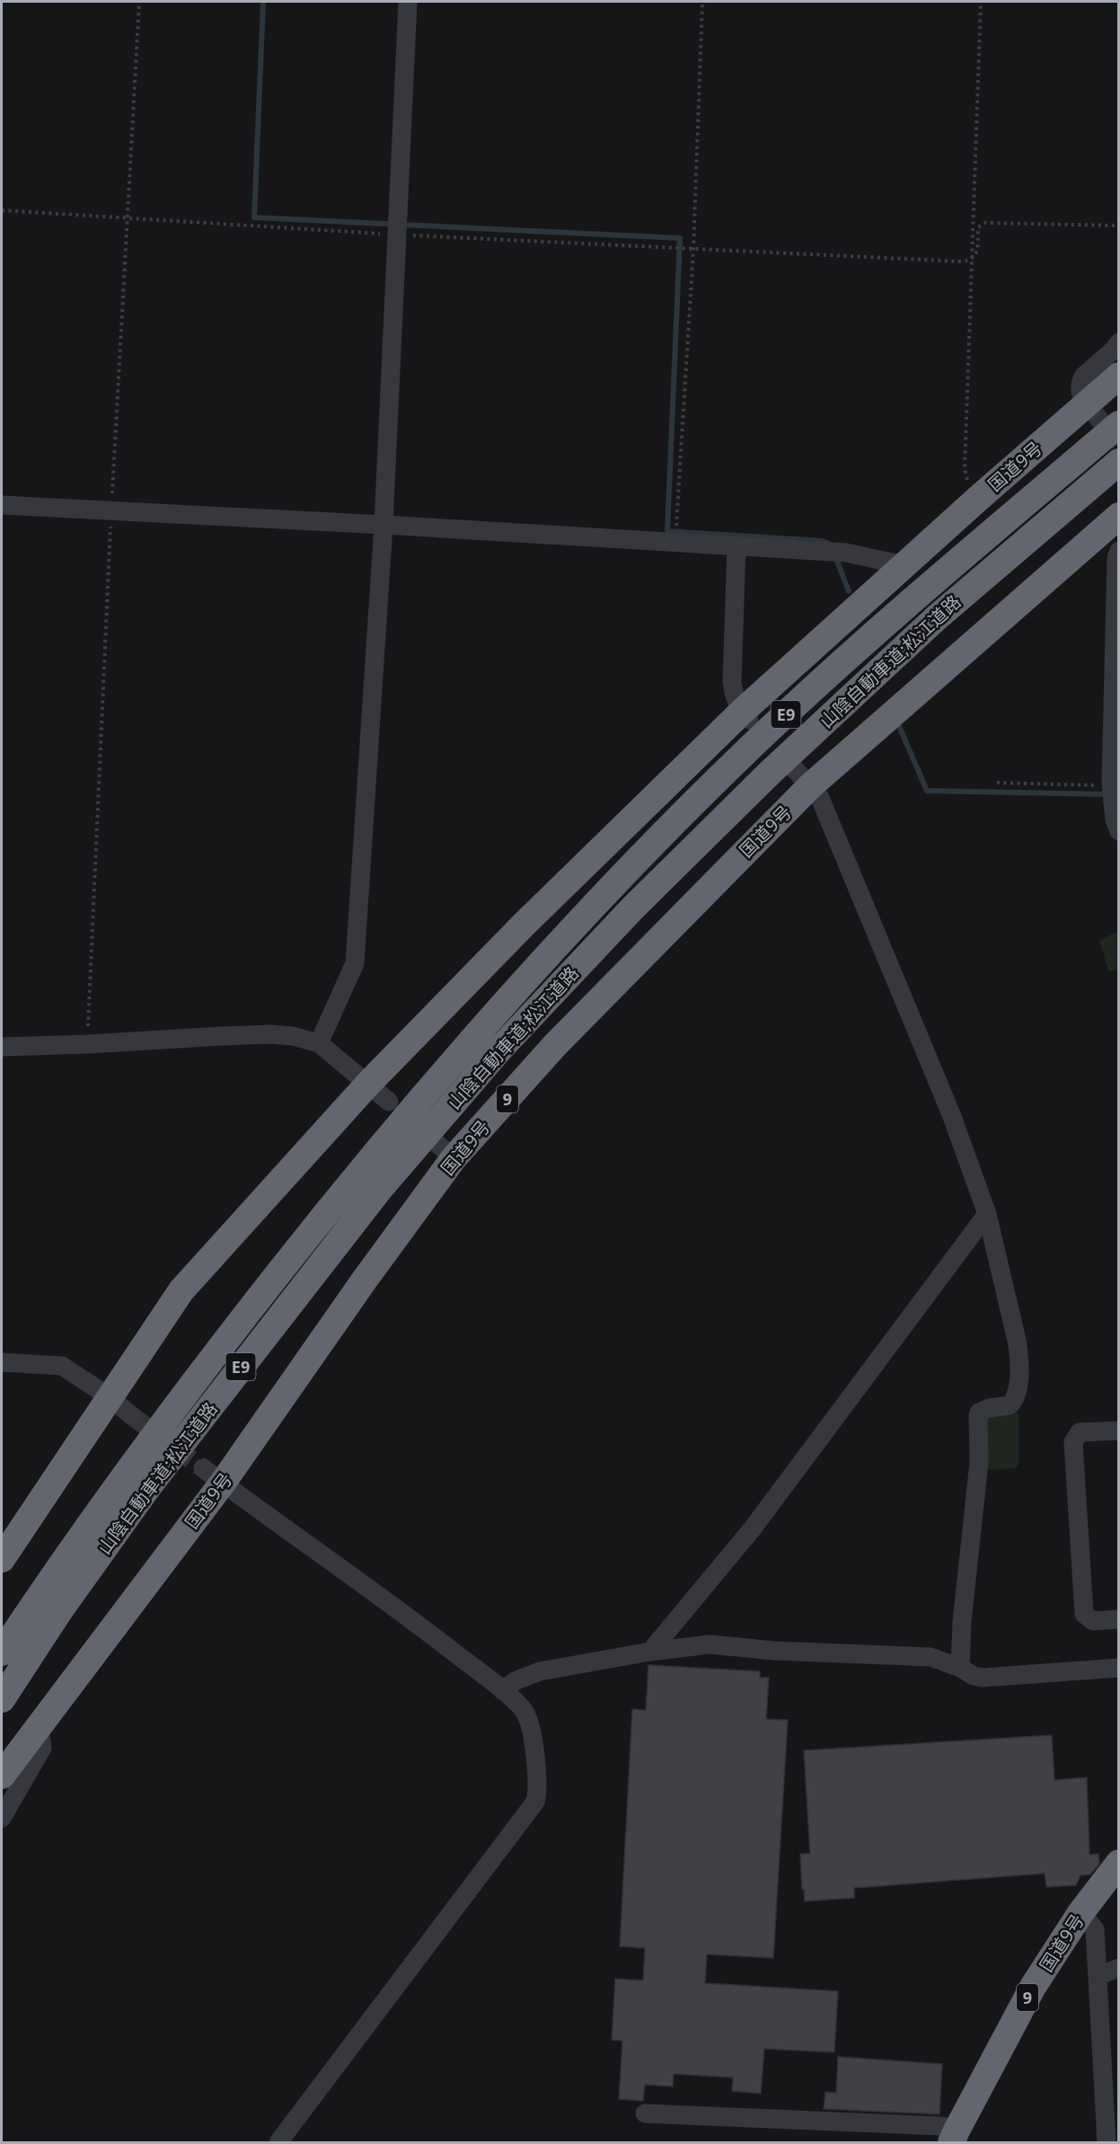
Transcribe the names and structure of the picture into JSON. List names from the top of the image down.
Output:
{
  "streets": {
    "highway": [
      "国道9号",
      "山陰自動車道;松江道路",
      "E9",
      "9"
    ]
  }
}
